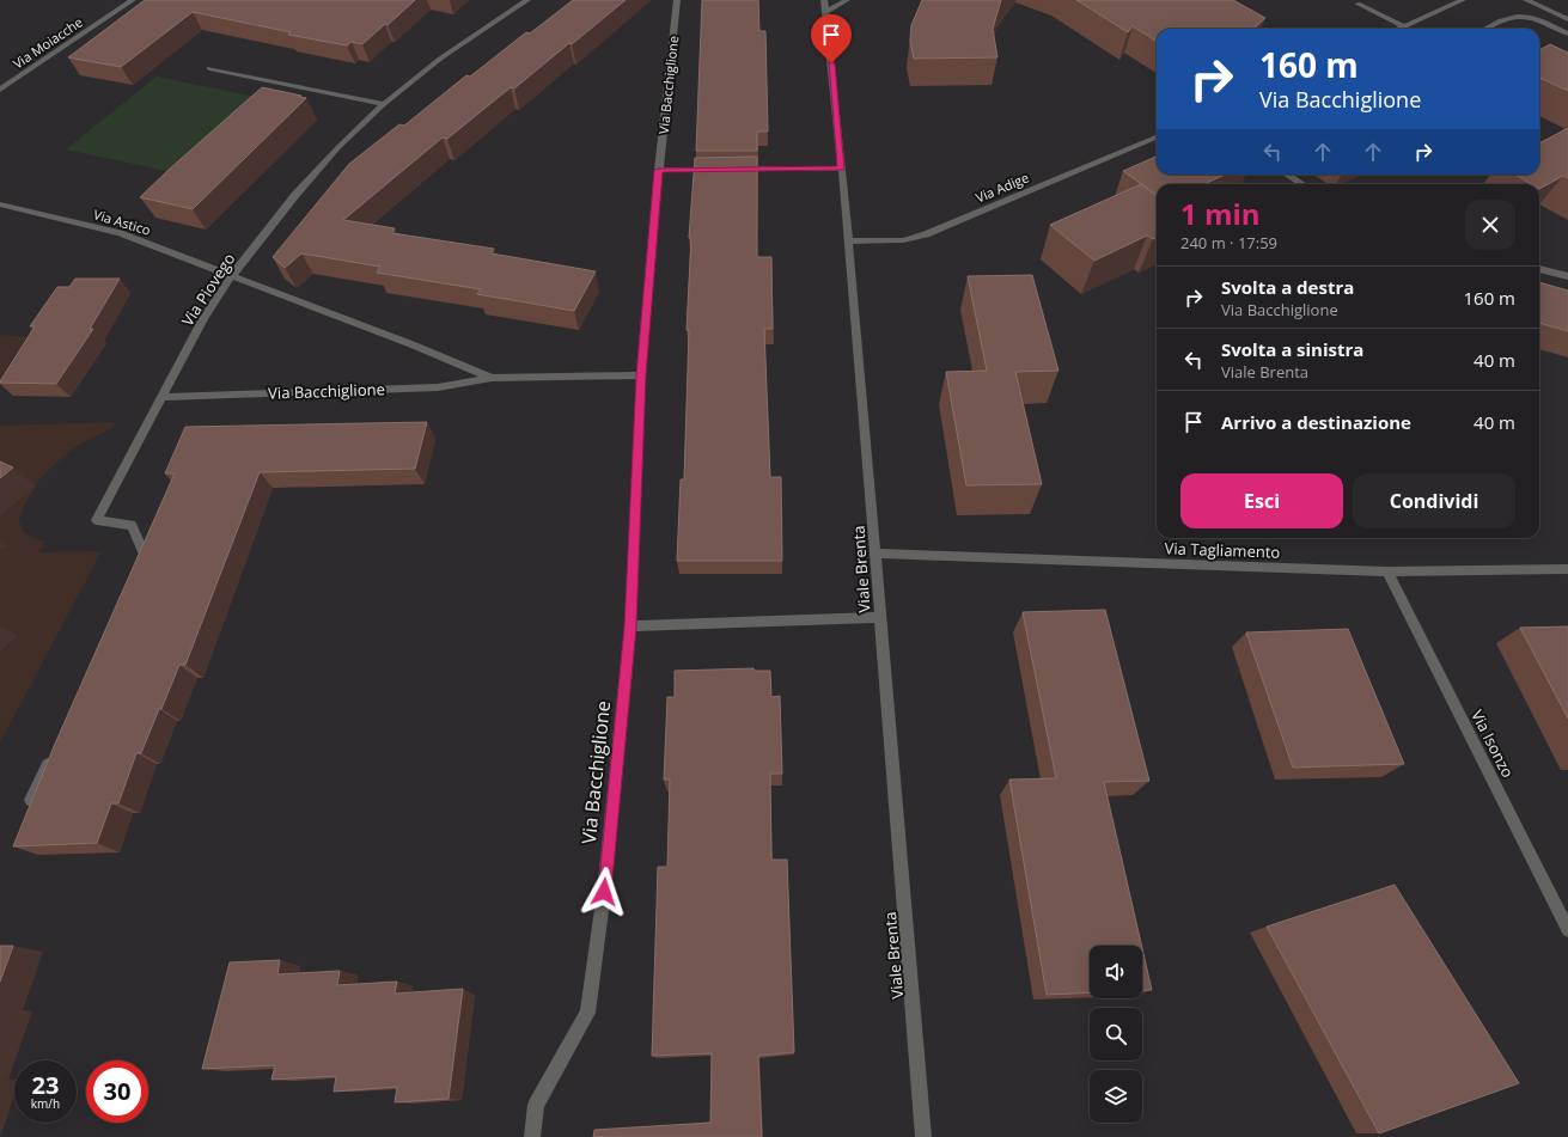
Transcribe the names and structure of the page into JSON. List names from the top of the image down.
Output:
{
  "streets": {
    "street": [
      "Via Moiacche",
      "Via Bacchiglione",
      "Via Adige",
      "Via Astico",
      "Via Piovego",
      "Via Tagliamento",
      "Viale Brenta",
      "Via Isonzo"
    ]
  },
  "crossings": [
    ["Via Bacchiglione", "Via Astico"],
    ["Via Bacchiglione", "Via Piovego"],
    ["Via Adige", "Viale Brenta"],
    ["Via Astico", "Via Piovego"],
    ["Via Tagliamento", "Viale Brenta"],
    ["Via Tagliamento", "Via Isonzo"]
  ],
  "page": {
    "turn": ["160 m", "Via Bacchiglione"],
    "heading": ["1 min", "240 m · 17:59"],
    "list": [
      {
        "name": "Svolta a destra",
        "note": "Via Bacchiglione",
        "value": "160 m"
      },
      {
        "name": "Svolta a sinistra",
        "note": "Viale Brenta",
        "value": "40 m"
      },
      {
        "name": "Arrivo a destinazione",
        "value": "40 m"
      }
    ],
    "buttons": ["Esci", "Condividi"],
    "speed": "23 km/h",
    "limit": "30"
  }
}
